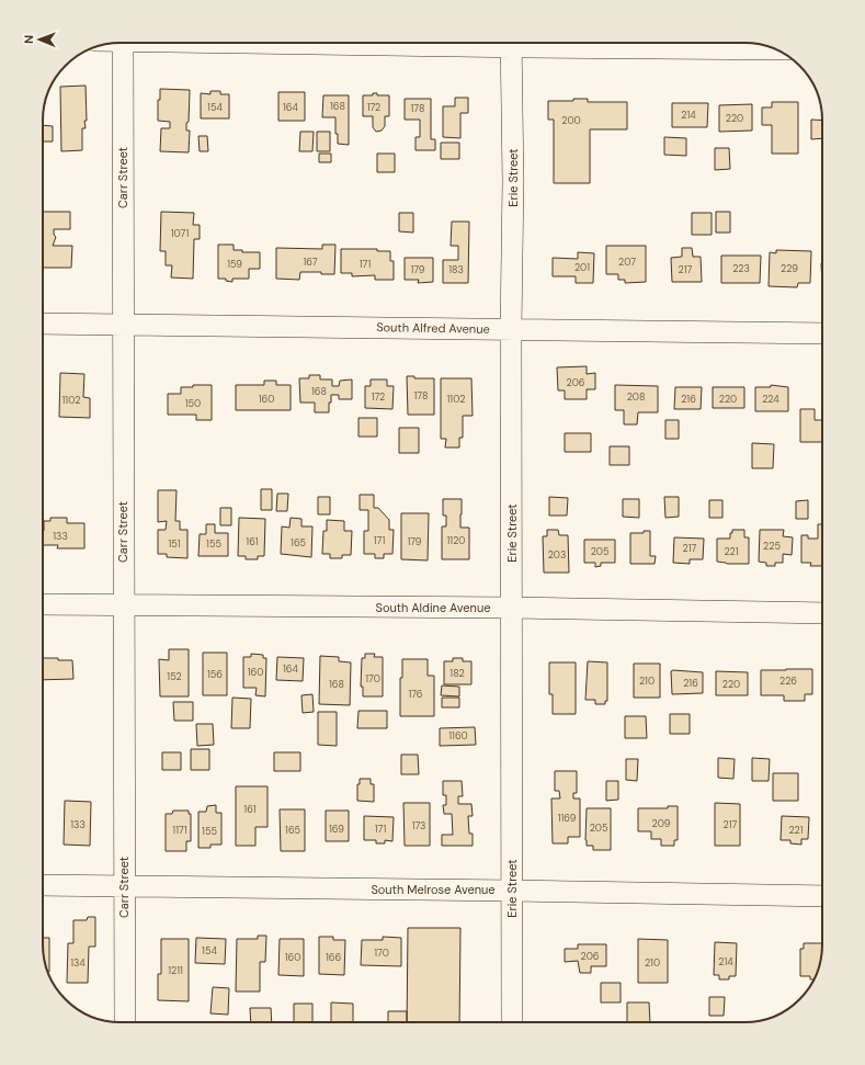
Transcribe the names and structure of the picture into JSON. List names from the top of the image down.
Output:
{
  "streets": {
    "street": [
      "Carr Street",
      "Erie Street",
      "South Alfred Avenue",
      "South Aldine Avenue",
      "South Melrose Avenue"
    ]
  },
  "crossings": [
    ["Carr Street", "South Alfred Avenue"],
    ["Carr Street", "South Aldine Avenue"],
    ["Carr Street", "South Melrose Avenue"],
    ["Erie Street", "South Alfred Avenue"],
    ["Erie Street", "South Aldine Avenue"],
    ["Erie Street", "South Melrose Avenue"]
  ],
  "house_numbers": [
    "168",
    "154",
    "164",
    "172",
    "178",
    "214",
    "220",
    "200",
    "1071",
    "167",
    "207",
    "159",
    "171",
    "201",
    "223",
    "229",
    "179",
    "183",
    "217",
    "206",
    "168",
    "178",
    "172",
    "208",
    "160",
    "1102",
    "216",
    "220",
    "224",
    "1102",
    "150",
    "133",
    "171",
    "1120",
    "161",
    "179",
    "165",
    "151",
    "155",
    "225",
    "217",
    "205",
    "221",
    "203",
    "164",
    "160",
    "182",
    "156",
    "152",
    "170",
    "210",
    "226",
    "216",
    "168",
    "220",
    "176",
    "1160",
    "161",
    "1169",
    "209",
    "133",
    "217",
    "173",
    "205",
    "169",
    "171",
    "1171",
    "165",
    "221",
    "155",
    "154",
    "170",
    "206",
    "160",
    "166",
    "214",
    "134",
    "210",
    "1211"
  ],
  "north": "left"
}
